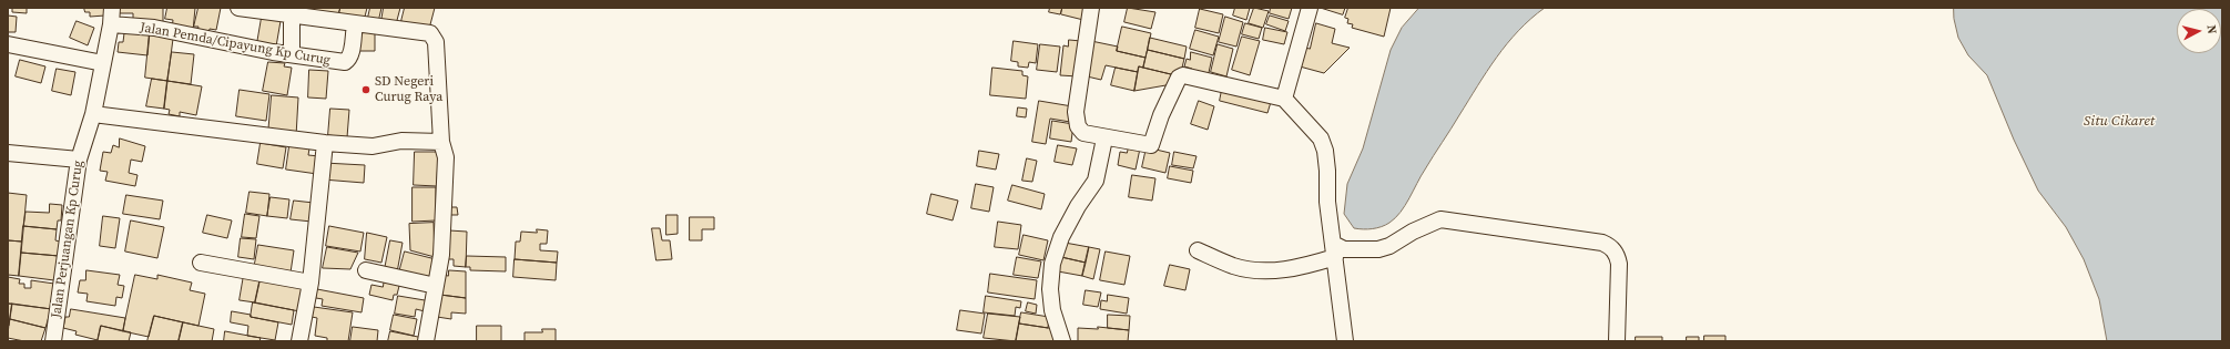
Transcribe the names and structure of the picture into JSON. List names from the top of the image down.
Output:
{
  "streets": {
    "street": ["Jalan Pemda/Cipayung Kp Curug", "Jalan Perjuangan Kp Curug"]
  },
  "crossings": [
    ["Jalan Pemda/Cipayung Kp Curug", "Jalan Perjuangan Kp Curug"]
  ],
  "water": ["Situ Cikaret"],
  "places": ["SD Negeri Curug Raya"],
  "north": "right"
}
